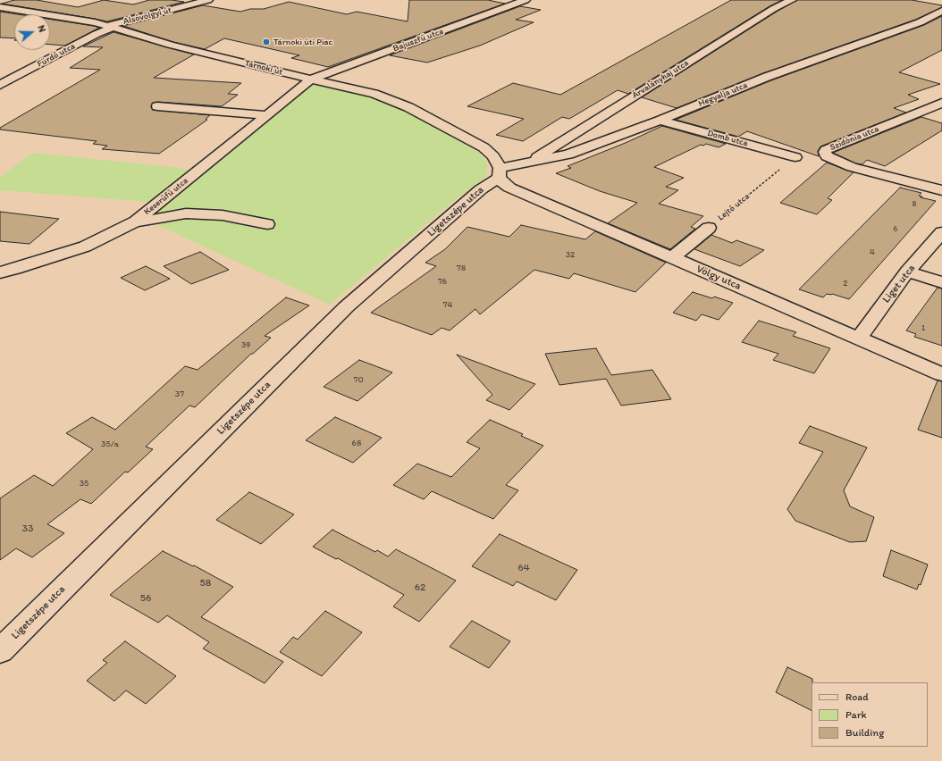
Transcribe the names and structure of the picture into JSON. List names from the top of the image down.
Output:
{
  "streets": {
    "street": [
      "Alsóvölgyi út",
      "Bajuszfű utca",
      "Fürdő utca",
      "Tárnoki út",
      "Árvalányhaj utca",
      "Hegyalja utca",
      "Domb utca",
      "Szidónia utca",
      "Keserűfű utca",
      "Lejtő utca",
      "Ligetszépe utca",
      "Völgy utca",
      "Liget utca"
    ]
  },
  "crossings": [
    ["Alsóvölgyi út", "Fürdő utca"],
    ["Alsóvölgyi út", "Tárnoki út"],
    ["Bajuszfű utca", "Tárnoki út"],
    ["Bajuszfű utca", "Keserűfű utca"],
    ["Fürdő utca", "Tárnoki út"],
    ["Tárnoki út", "Hegyalja utca"],
    ["Tárnoki út", "Keserűfű utca"],
    ["Tárnoki út", "Ligetszépe utca"],
    ["Tárnoki út", "Völgy utca"],
    ["Árvalányhaj utca", "Hegyalja utca"],
    ["Hegyalja utca", "Domb utca"],
    ["Hegyalja utca", "Ligetszépe utca"],
    ["Hegyalja utca", "Völgy utca"],
    ["Domb utca", "Lejtő utca"],
    ["Lejtő utca", "Völgy utca"],
    ["Ligetszépe utca", "Völgy utca"],
    ["Völgy utca", "Liget utca"]
  ],
  "places": ["Tárnoki úti Piac"],
  "house_numbers": [
    "8",
    "6",
    "4",
    "32",
    "78",
    "76",
    "2",
    "74",
    "1",
    "39",
    "70",
    "37",
    "68",
    "35/a",
    "35",
    "33",
    "64",
    "58",
    "62",
    "56"
  ],
  "legend": ["Road", "Park", "Building"],
  "north": "right"
}
